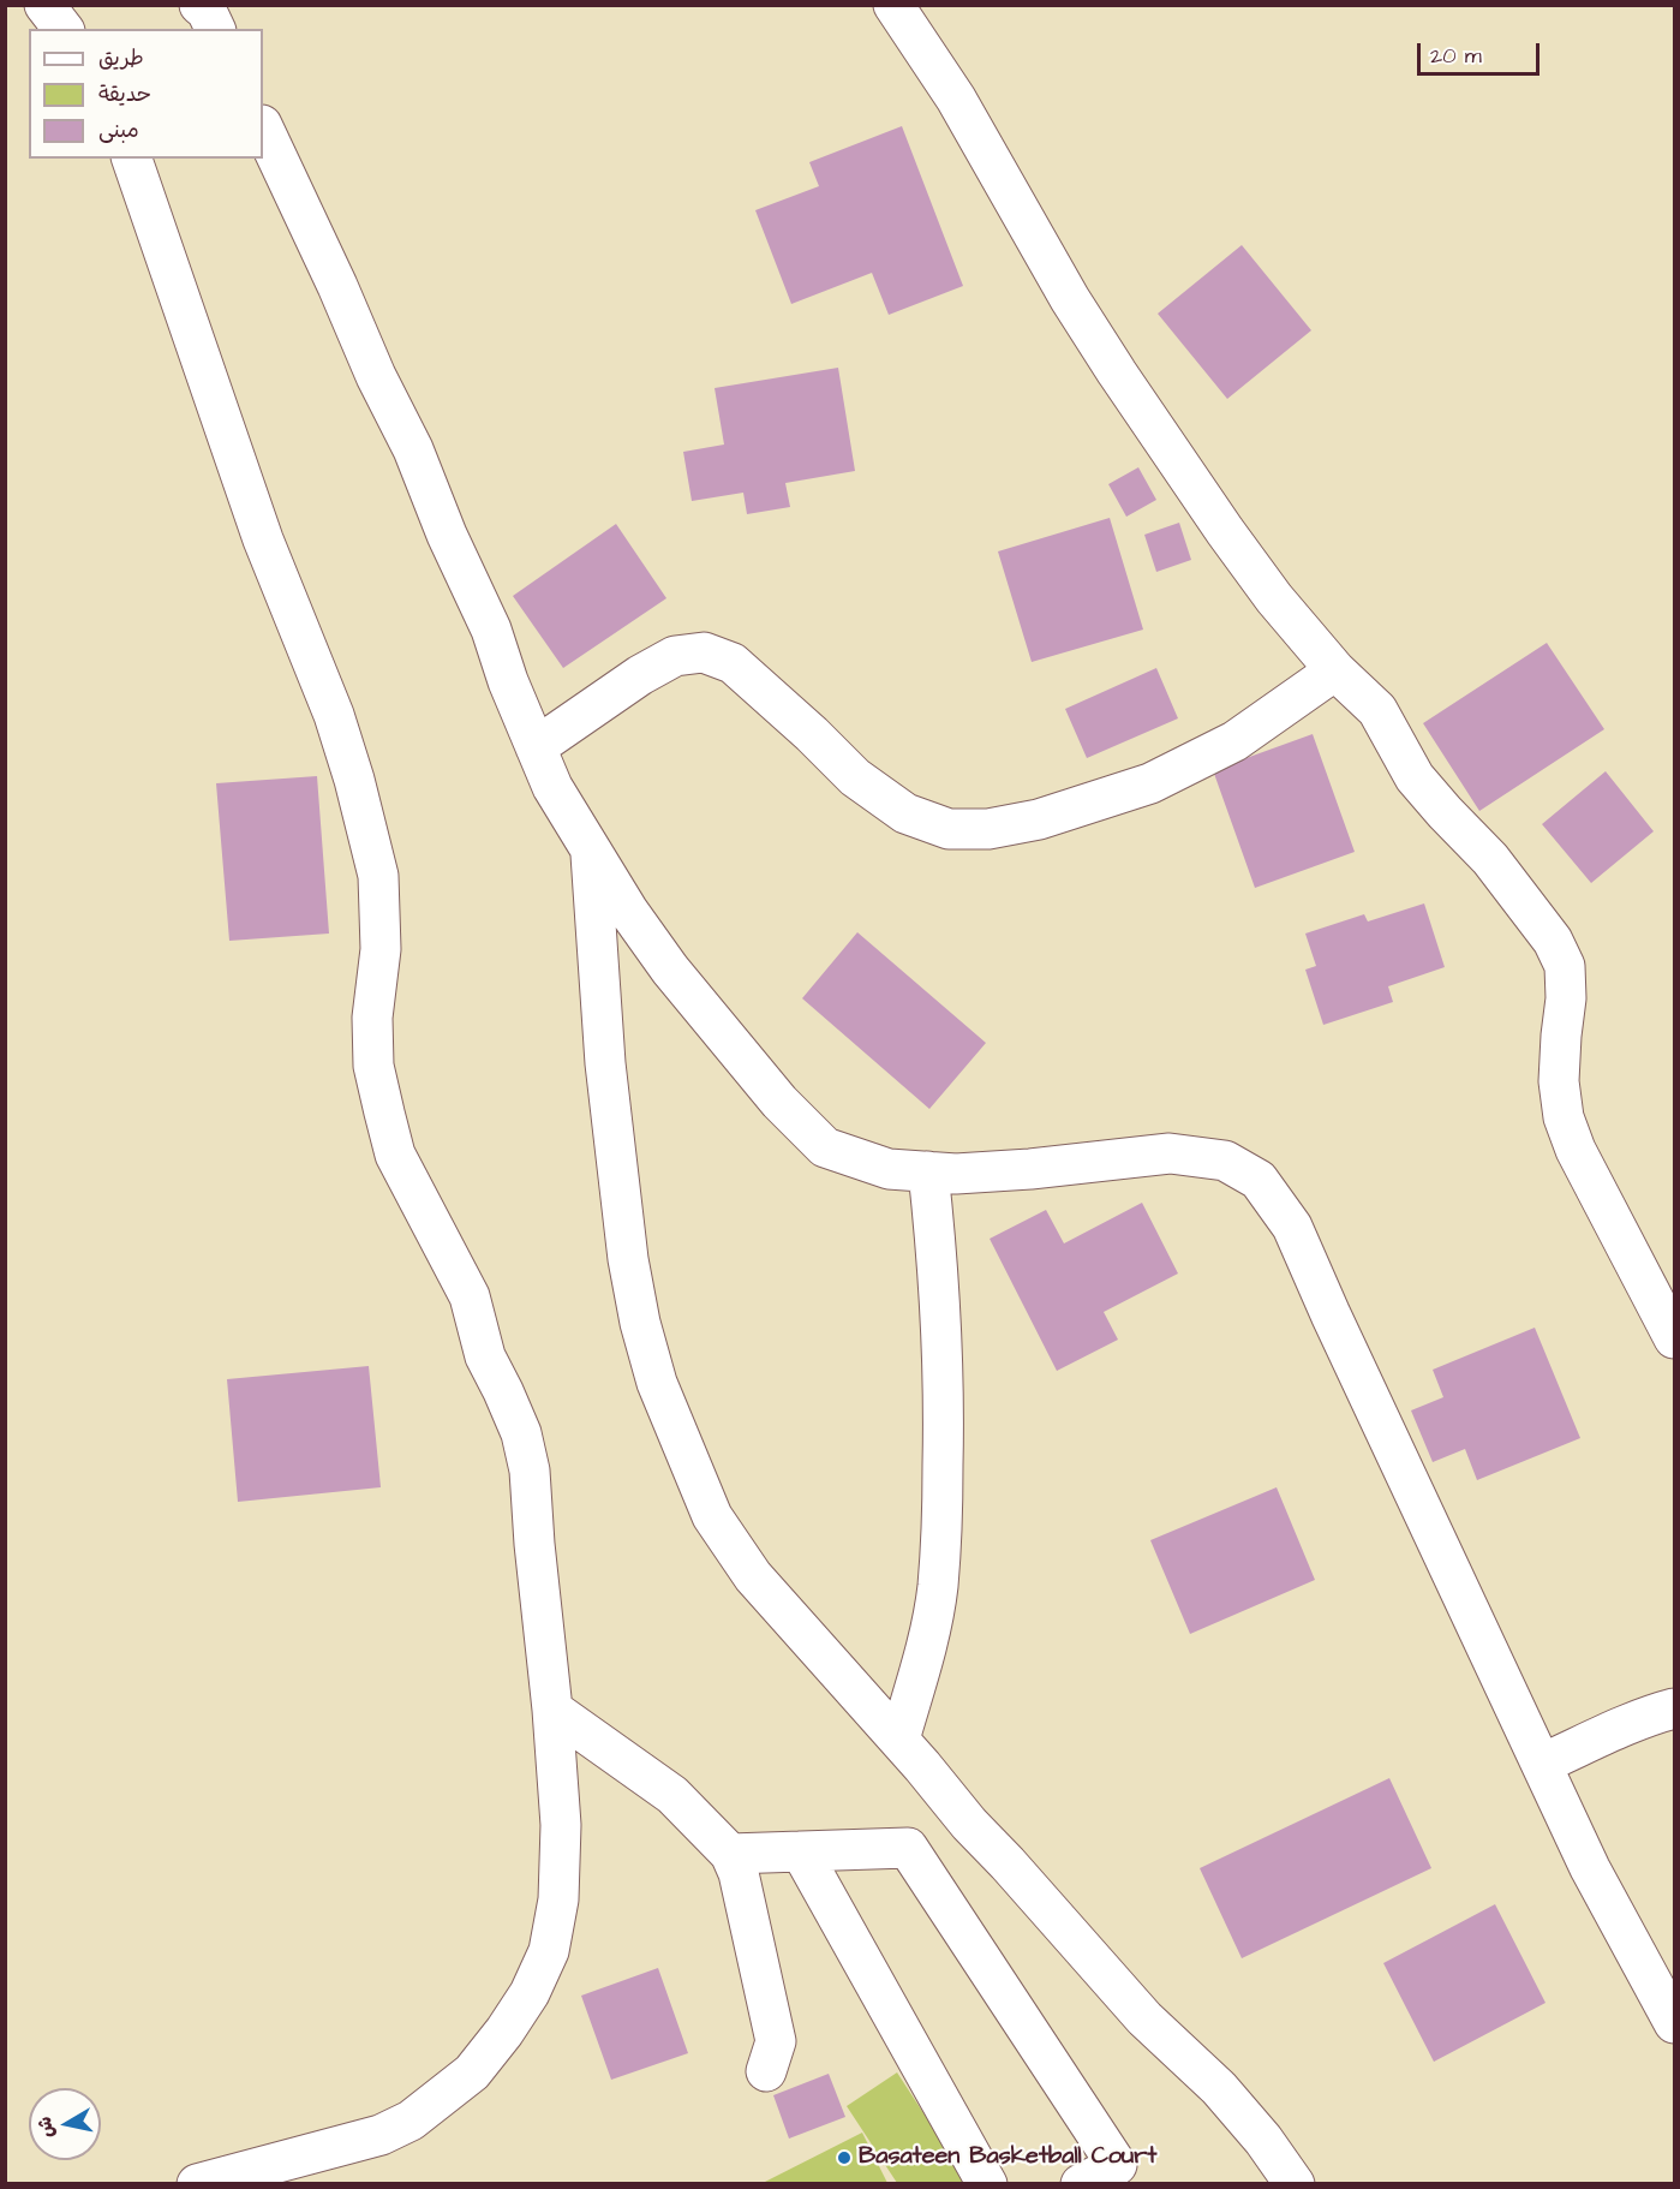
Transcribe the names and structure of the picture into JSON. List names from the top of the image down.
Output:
{
  "places": ["Basateen Basketball Court"],
  "legend": ["طريق", "حديقة", "مبنى"],
  "scale_bar": "20 m",
  "north": "left"
}
